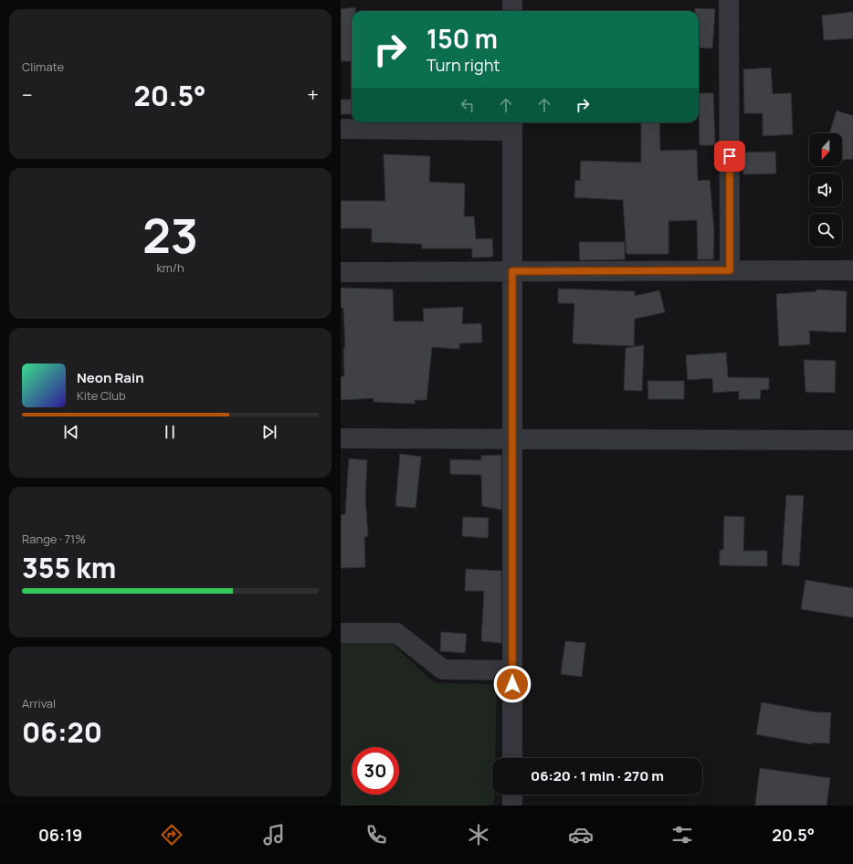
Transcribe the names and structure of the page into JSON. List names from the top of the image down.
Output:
{
  "north": "bottom",
  "page": {
    "tile": [
      "Climate",
      ["23", "km/h"],
      ["Range · 71%", "355 km"],
      ["Arrival", "06:20"]
    ],
    "turn": ["150 m", "Turn right"],
    "heat": ["−", "20.5°", "+"],
    "song": ["Neon Rain", "Kite Club"],
    "limit": "30",
    "trip": "06:20 · 1 min · 270 m",
    "tabs": ["06:19", "20.5°"]
  }
}
